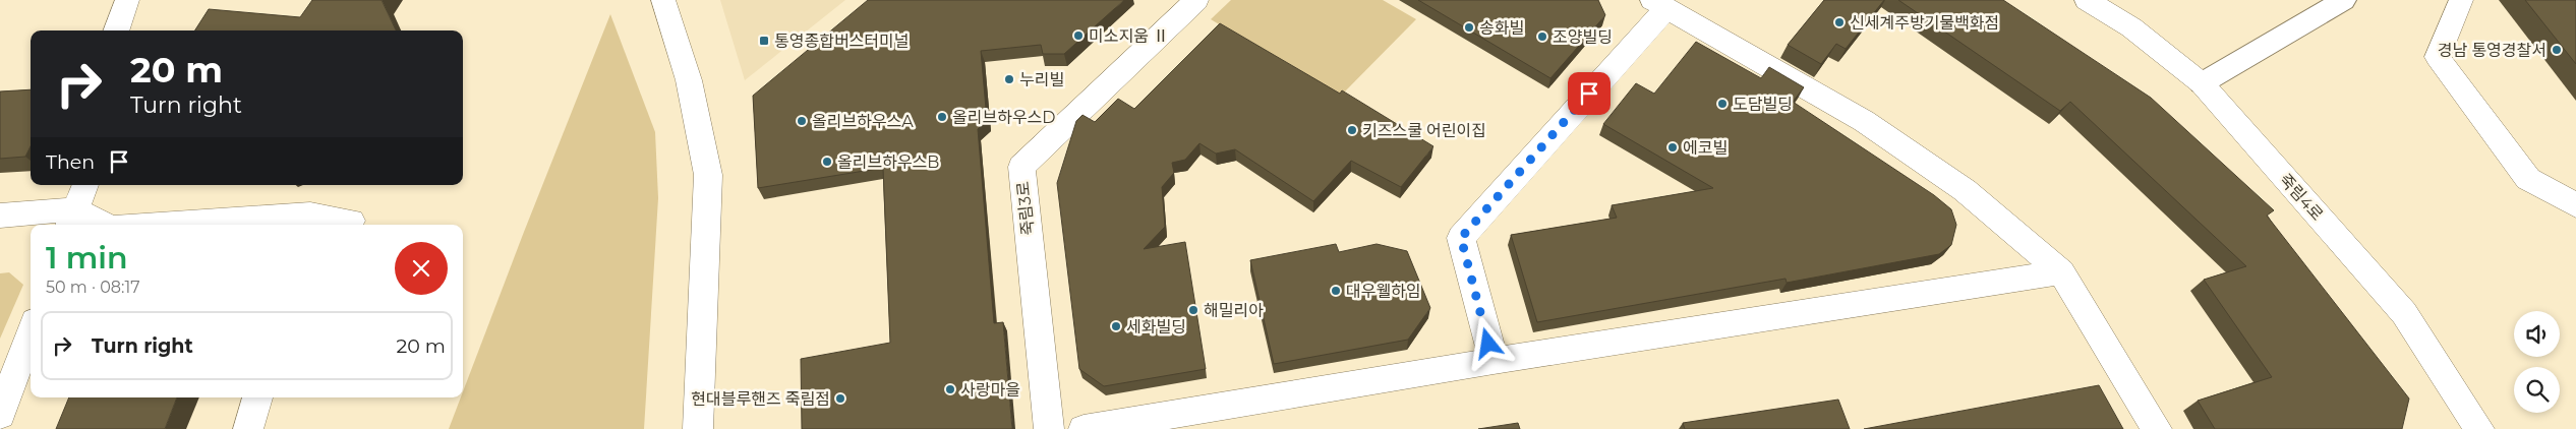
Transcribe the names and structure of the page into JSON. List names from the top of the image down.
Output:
{
  "streets": {
    "street": ["죽림4로", "죽림3로"]
  },
  "places": {
    "other": [
      "신세계주방기물백화점",
      "송화빌",
      "미소지움 Ⅱ",
      "조양빌딩",
      "경남 통영경찰서",
      "누리빌",
      "도담빌딩",
      "올리브하우스D",
      "올리브하우스A",
      "키즈스쿨 어린이집",
      "에코빌",
      "올리브하우스B",
      "대우웰하임",
      "해밀리아",
      "세화빌딩",
      "사랑마을",
      "현대블루핸즈 죽림점"
    ],
    "transit": ["통영종합버스터미널"]
  },
  "page": {
    "turn": ["20 m", "Turn right"],
    "then": "Then",
    "heading": ["1 min", "50 m · 08:17"],
    "list": [
      {
        "name": "Turn right",
        "value": "20 m"
      }
    ]
  }
}
